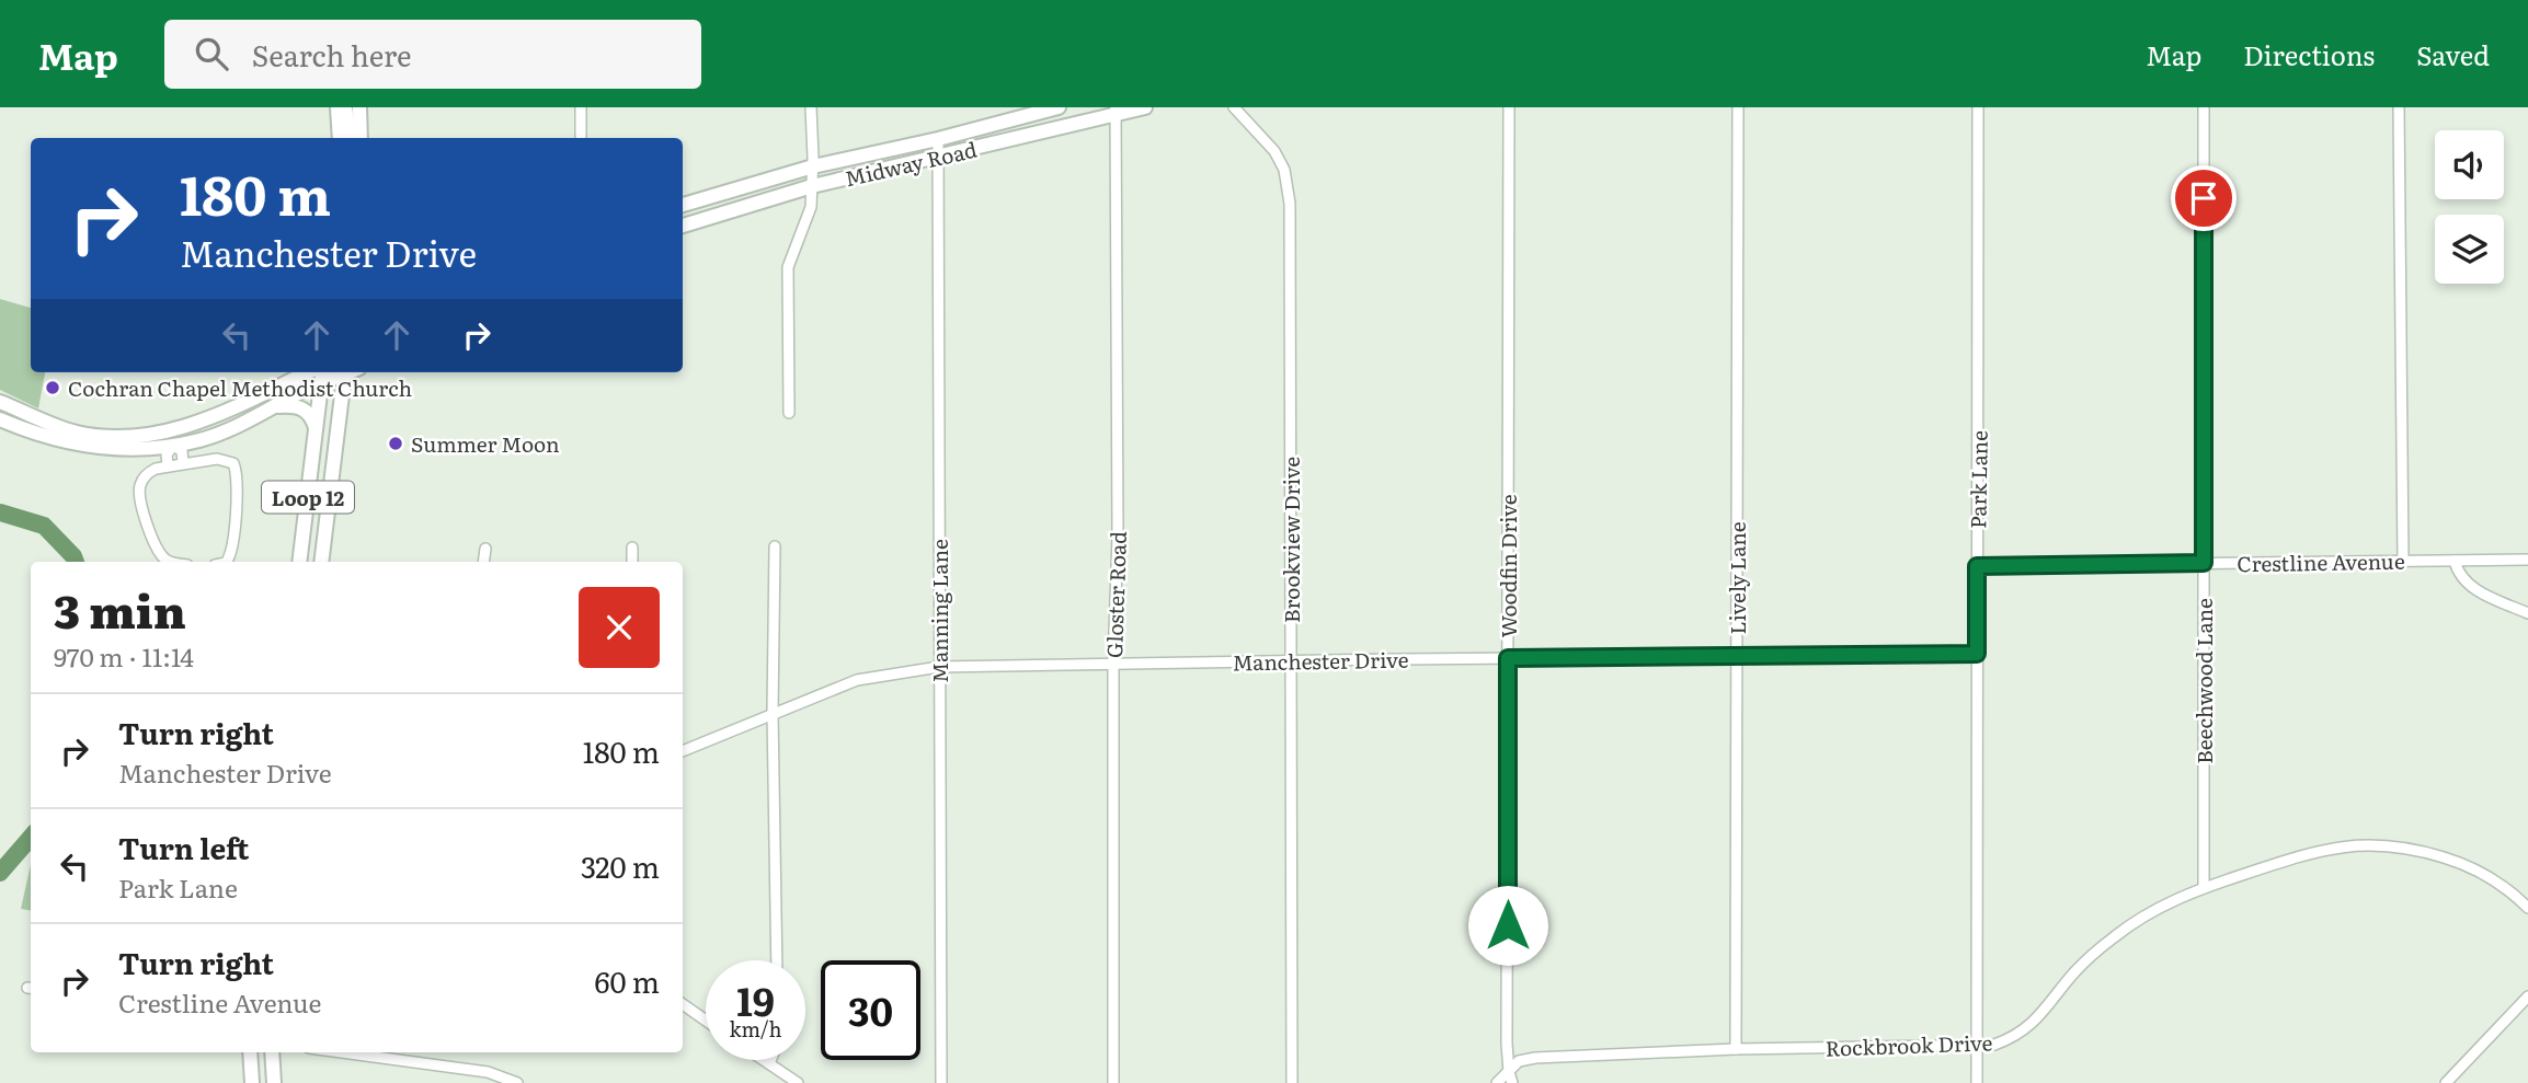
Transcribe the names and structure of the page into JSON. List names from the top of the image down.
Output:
{
  "streets": {
    "main road": ["Midway Road", "Loop 12"],
    "street": [
      "Park Lane",
      "Brookview Drive",
      "Crestline Avenue",
      "Woodfin Drive",
      "Lively Lane",
      "Gloster Road",
      "Manning Lane",
      "Manchester Drive",
      "Beechwood Lane",
      "Rockbrook Drive"
    ]
  },
  "crossings": [
    ["Midway Road", "Gloster Road"],
    ["Midway Road", "Manning Lane"],
    ["Park Lane", "Crestline Avenue"],
    ["Park Lane", "Manchester Drive"],
    ["Park Lane", "Rockbrook Drive"],
    ["Brookview Drive", "Manchester Drive"],
    ["Crestline Avenue", "Beechwood Lane"],
    ["Woodfin Drive", "Manchester Drive"],
    ["Woodfin Drive", "Rockbrook Drive"],
    ["Lively Lane", "Manchester Drive"],
    ["Lively Lane", "Rockbrook Drive"],
    ["Gloster Road", "Manchester Drive"],
    ["Manning Lane", "Manchester Drive"],
    ["Beechwood Lane", "Rockbrook Drive"]
  ],
  "places": ["Cochran Chapel Methodist Church", "Summer Moon"],
  "page": {
    "header": "Map",
    "search": "Search here",
    "nav": ["Map", "Directions", "Saved"],
    "turn": ["180 m", "Manchester Drive"],
    "heading": ["3 min", "970 m · 11:14"],
    "list": [
      {
        "name": "Turn right",
        "note": "Manchester Drive",
        "value": "180 m"
      },
      {
        "name": "Turn left",
        "note": "Park Lane",
        "value": "320 m"
      },
      {
        "name": "Turn right",
        "note": "Crestline Avenue",
        "value": "60 m"
      }
    ],
    "speed": "19 km/h",
    "limit": "30"
  }
}
